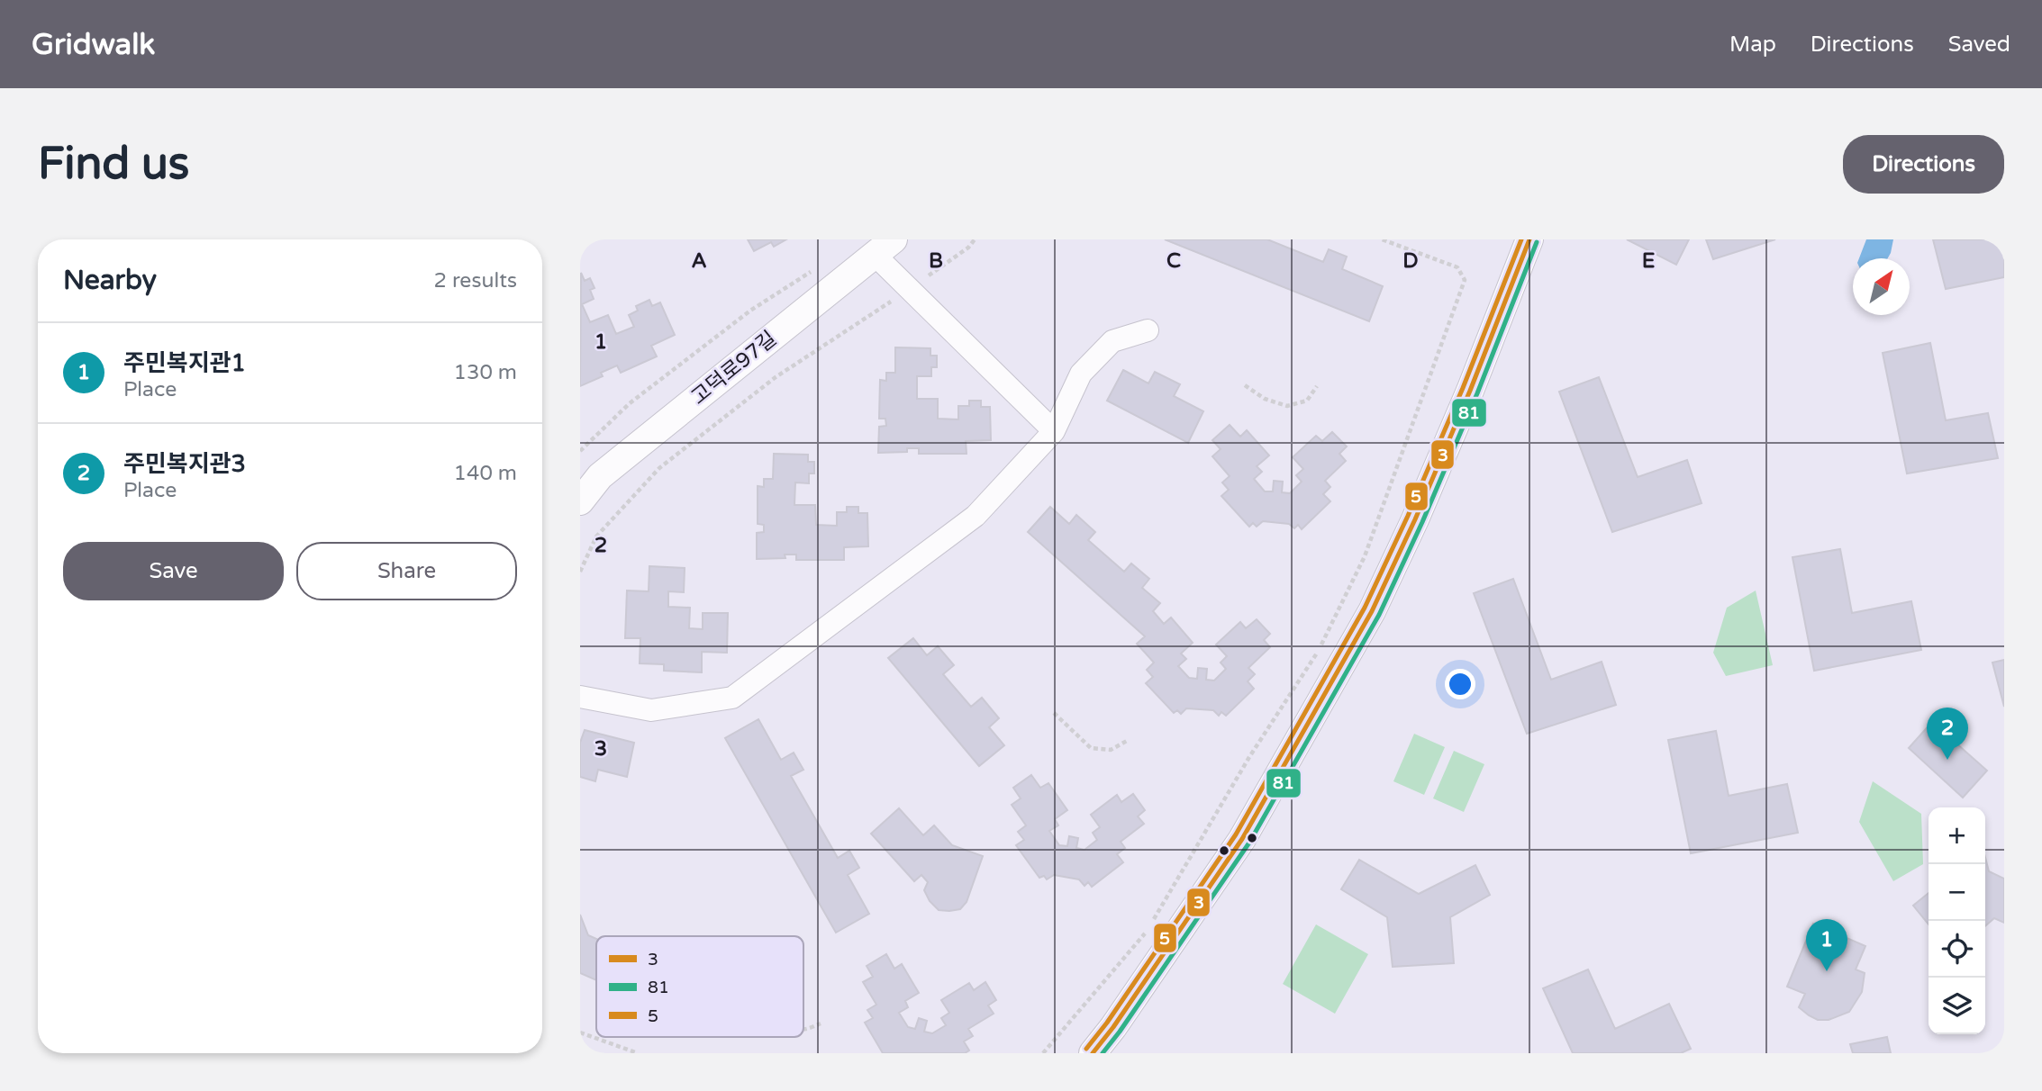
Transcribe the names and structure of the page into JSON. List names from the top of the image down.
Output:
{
  "streets": {
    "street": ["고덕로97길"]
  },
  "lines": ["transit line 3", "transit line 5", "transit line 81"],
  "legend": ["3", "81", "5"],
  "north": "top right",
  "page": {
    "header": "Gridwalk",
    "nav": ["Map", "Directions", "Saved"],
    "buttons": [
      "Directions",
      ["Save", "Share"]
    ],
    "title": "Find us",
    "heading": ["Nearby", "2 results"],
    "list": [
      {
        "mark": "1",
        "name": "주민복지관1",
        "note": "Place",
        "value": "130 m"
      },
      {
        "mark": "2",
        "name": "주민복지관3",
        "note": "Place",
        "value": "140 m"
      }
    ],
    "pins": ["2", "1"],
    "map_buttons": ["+", "−"]
  },
  "grid": {
    "columns": [
      "A",
      "B",
      "C",
      "D",
      "E"
    ],
    "rows": ["1", "2", "3"]
  }
}
